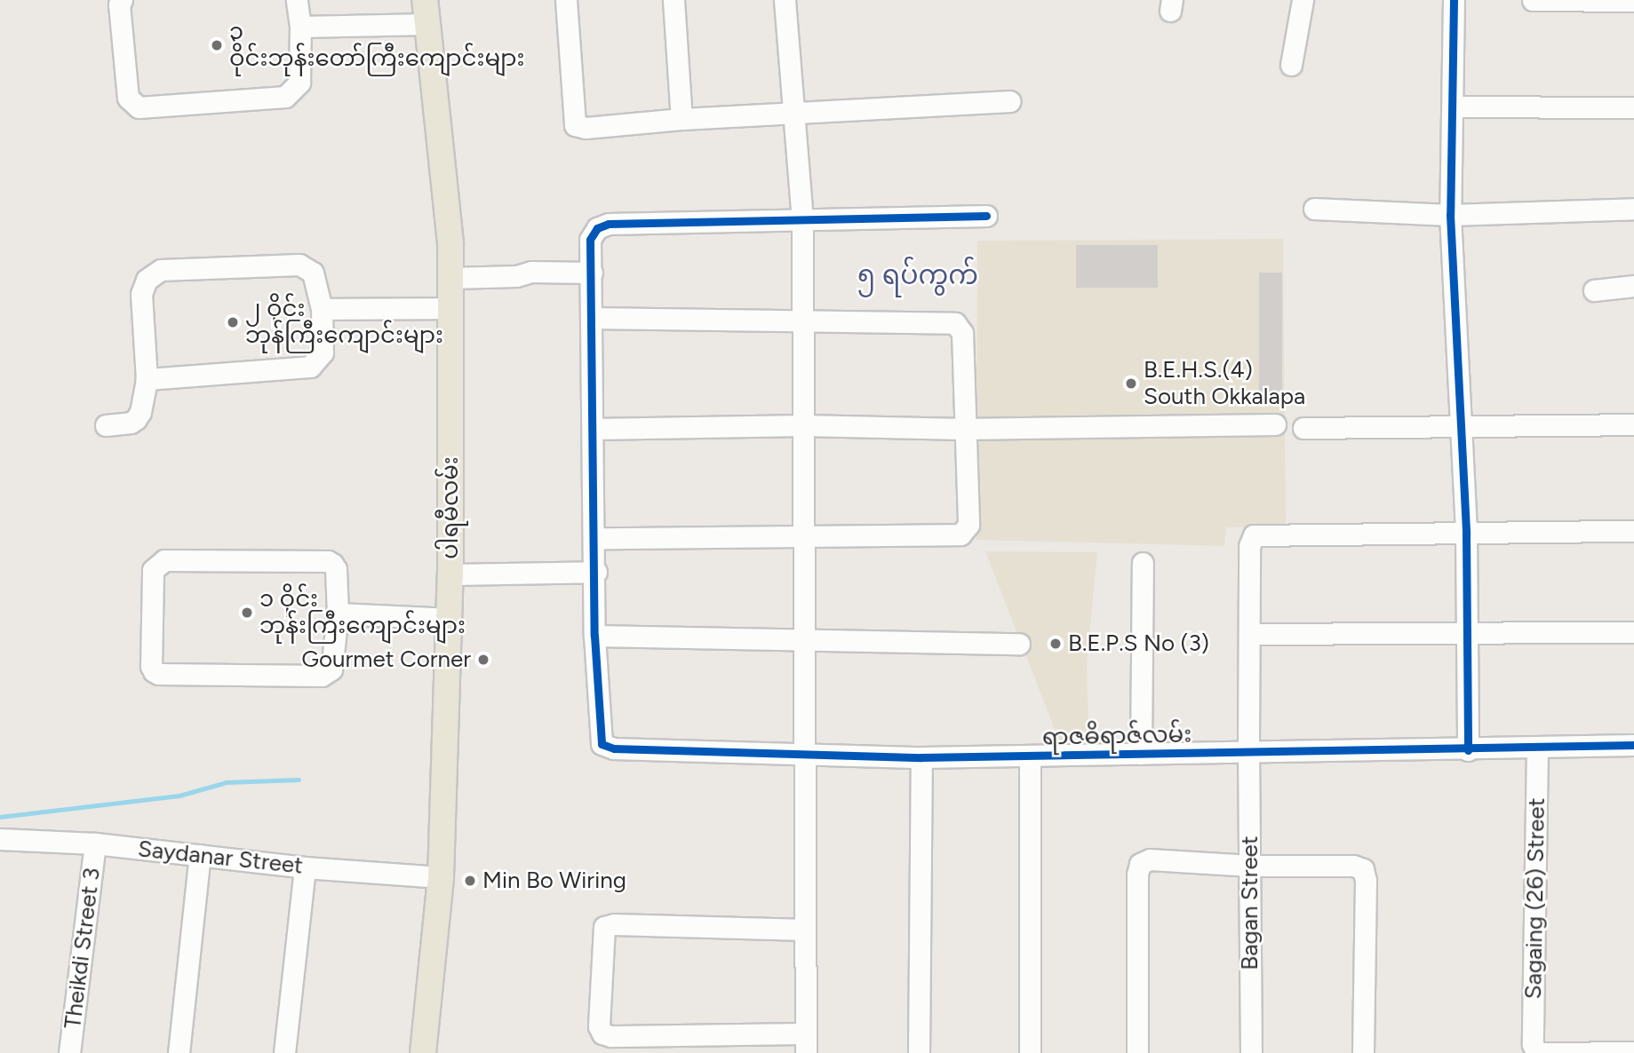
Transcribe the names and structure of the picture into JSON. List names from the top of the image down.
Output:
{
  "streets": {
    "main road": ["ပါရမီလမ်း"],
    "street": [
      "ရာဇဓိရာဇ်လမ်း",
      "Saydanar Street",
      "Sagaing (26) Street",
      "Bagan Street",
      "Theikdi Street 3"
    ]
  },
  "crossings": [
    ["ပါရမီလမ်း", "Saydanar Street"],
    ["ရာဇဓိရာဇ်လမ်း", "Sagaing (26) Street"],
    ["ရာဇဓိရာဇ်လမ်း", "Bagan Street"],
    ["Saydanar Street", "Theikdi Street 3"]
  ],
  "districts": ["၅ ရပ်ကွက်"],
  "places": [
    "၃ ဝိုင်းဘုန်းတော်ကြီးကျောင်းများ",
    "၂ ဝိုင်း ဘုန်ကြီးကျောင်းများ",
    "B.E.H.S.(4) South Okkalapa",
    "၁ ဝိုင်း ဘုန်းကြီးကျောင်းများ",
    "B.E.P.S No (3)",
    "Gourmet Corner",
    "Min Bo Wiring"
  ]
}
